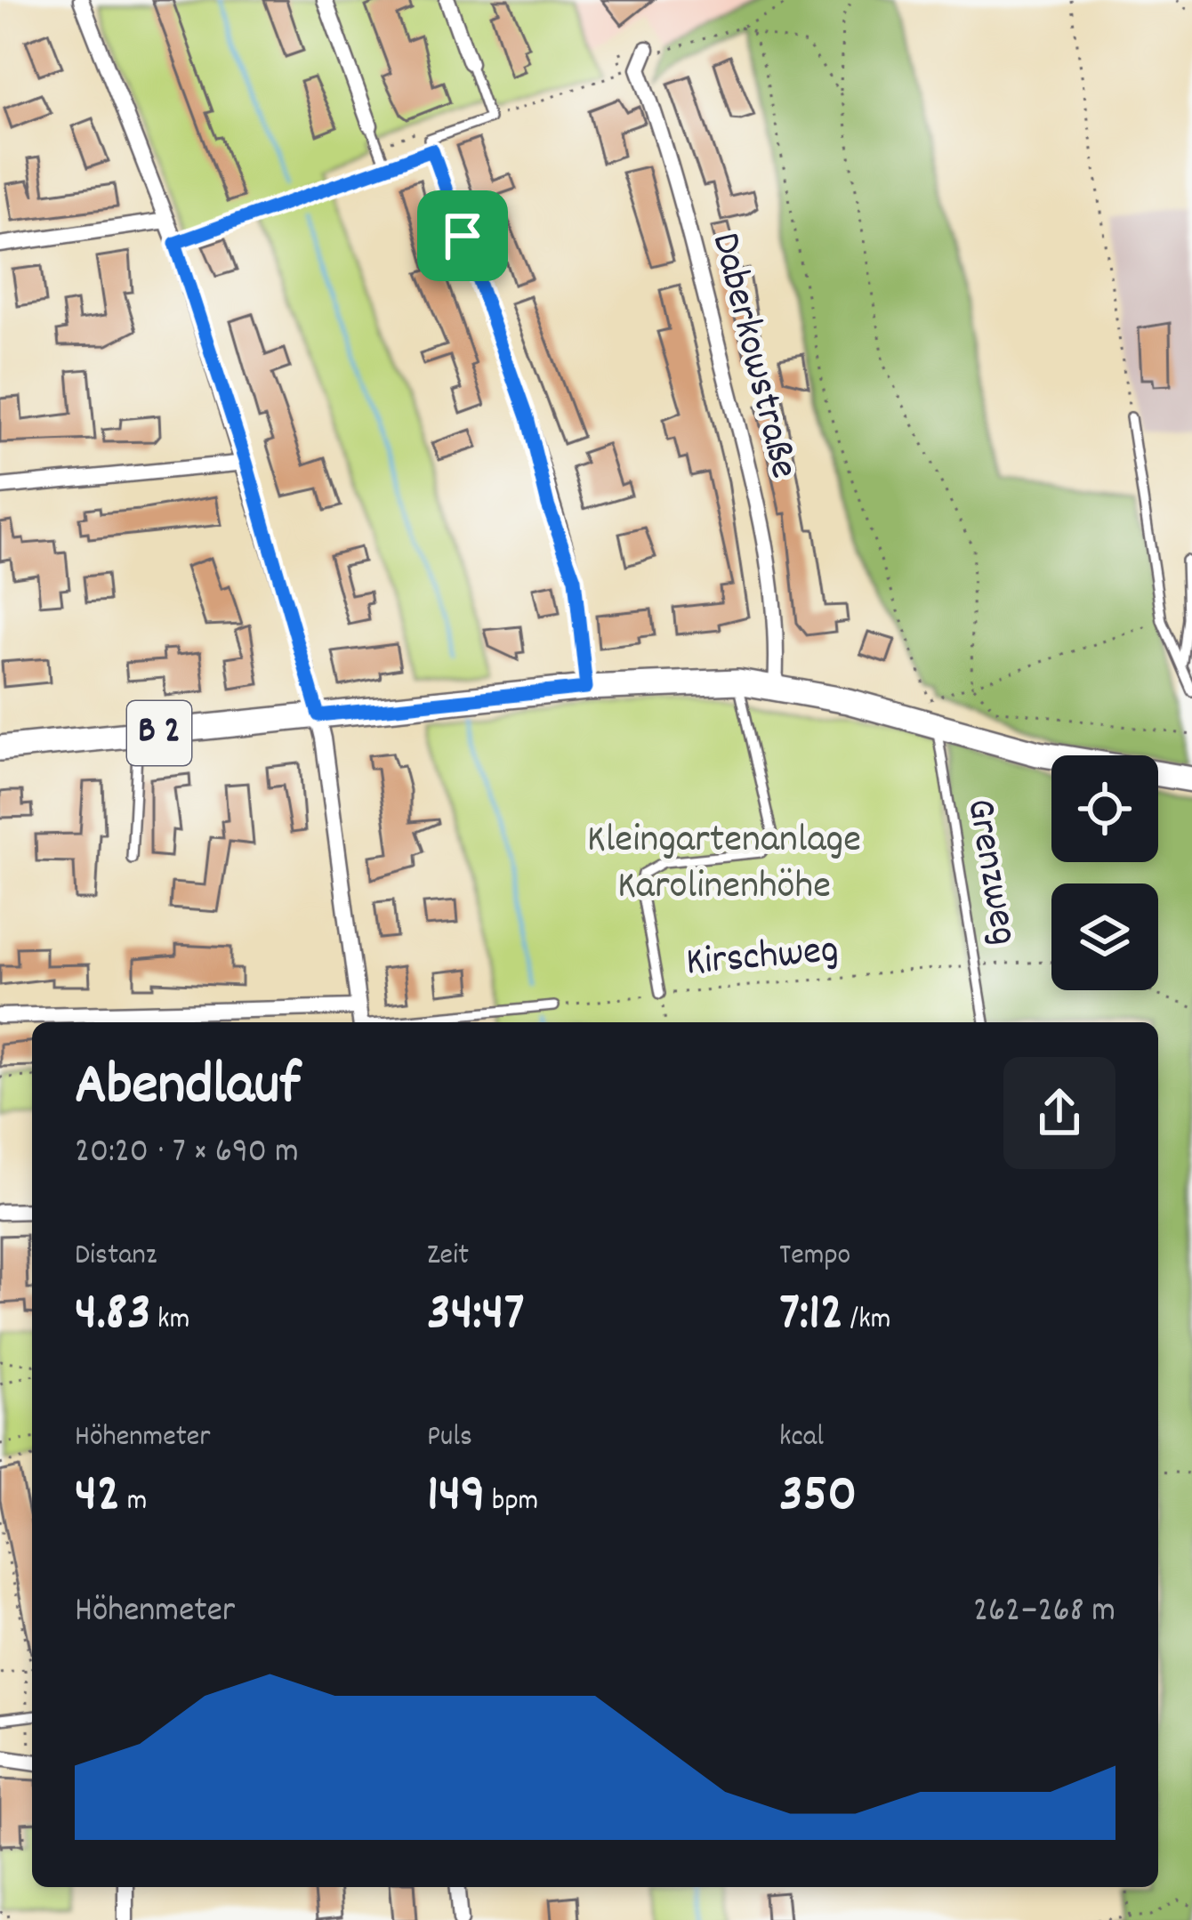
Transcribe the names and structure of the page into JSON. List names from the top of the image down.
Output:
{
  "streets": {
    "main road": ["B 2"],
    "street": ["Daberkowstraße"],
    "lane": ["Grenzweg"],
    "path": ["Kirschweg"]
  },
  "crossings": [
    ["Daberkowstraße", "B 2"],
    ["B 2", "Grenzweg"],
    ["Grenzweg", "Kirschweg"]
  ],
  "parks": ["Kleingartenanlage Karolinenhöhe"],
  "page": {
    "heading": ["Abendlauf", "20:20 · 7 × 690 m"],
    "stats": [
      ["Distanz", "4.83 km"],
      ["Zeit", "34:47"],
      ["Tempo", "7:12 /km"],
      ["Höhenmeter", "42 m"],
      ["Puls", "149 bpm"],
      ["kcal", "350"]
    ],
    "chart": ["Höhenmeter", "262–268 m"]
  }
}
